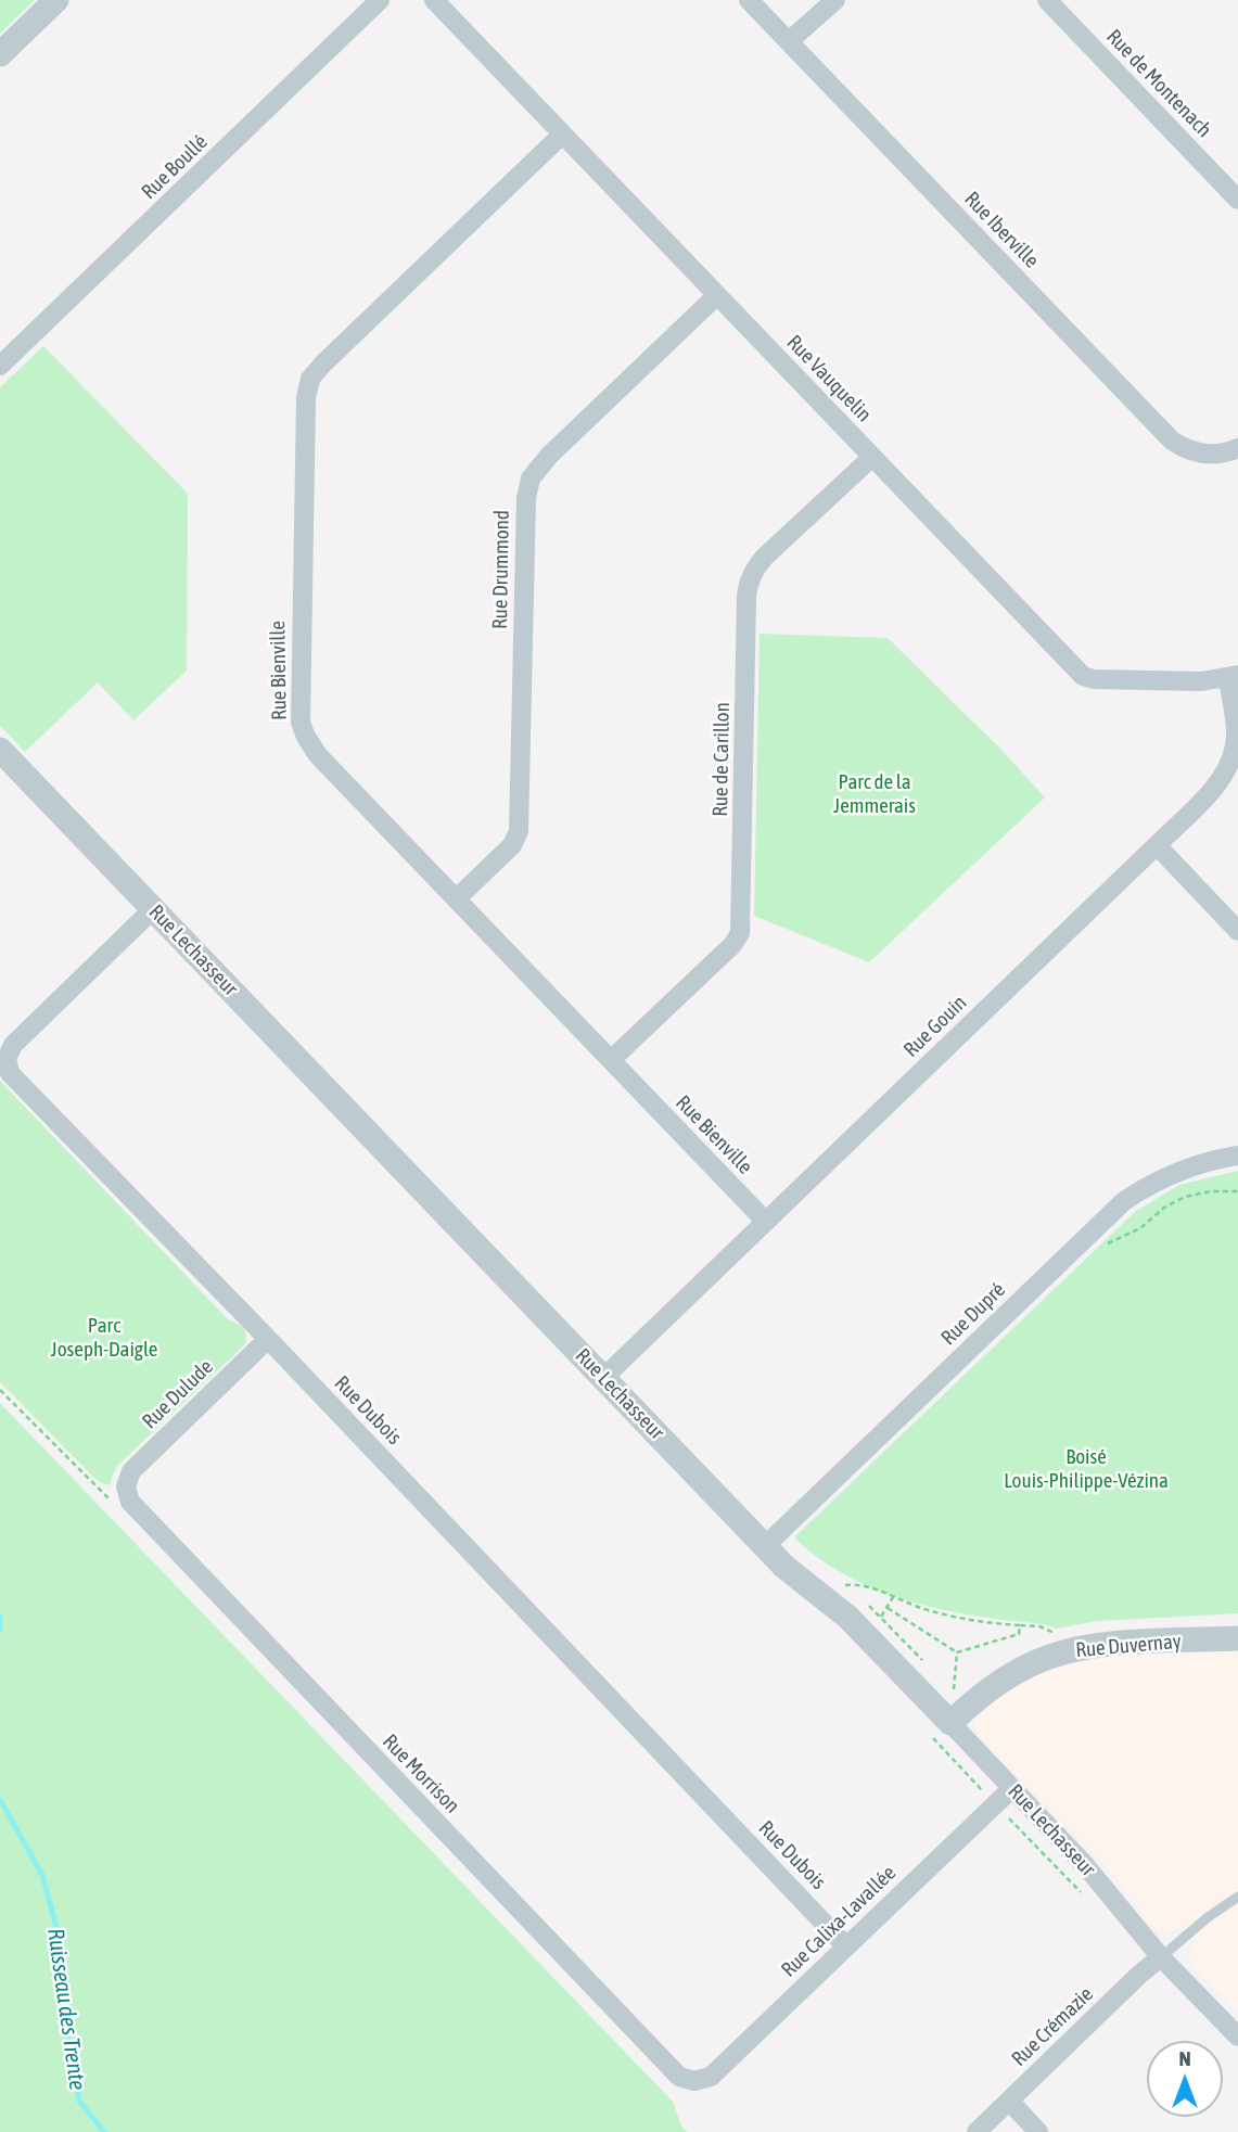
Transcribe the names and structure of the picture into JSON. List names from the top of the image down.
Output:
{
  "streets": {
    "street": [
      "Rue de Montenach",
      "Rue Boullé",
      "Rue Iberville",
      "Rue Vauquelin",
      "Rue Drummond",
      "Rue Bienville",
      "Rue de Carillon",
      "Rue Lechasseur",
      "Rue Gouin",
      "Rue Dupré",
      "Rue Dulude",
      "Rue Dubois",
      "Rue Duvernay",
      "Rue Morrison",
      "Rue Calixa-Lavallée",
      "Rue Crémazie"
    ]
  },
  "crossings": [
    ["Rue Vauquelin", "Rue Drummond"],
    ["Rue Vauquelin", "Rue Bienville"],
    ["Rue Vauquelin", "Rue de Carillon"],
    ["Rue Vauquelin", "Rue Gouin"],
    ["Rue Drummond", "Rue Bienville"],
    ["Rue Bienville", "Rue de Carillon"],
    ["Rue Bienville", "Rue Gouin"],
    ["Rue Lechasseur", "Rue Gouin"],
    ["Rue Lechasseur", "Rue Dupré"],
    ["Rue Lechasseur", "Rue Dubois"],
    ["Rue Lechasseur", "Rue Duvernay"],
    ["Rue Lechasseur", "Rue Calixa-Lavallée"],
    ["Rue Lechasseur", "Rue Crémazie"],
    ["Rue Dulude", "Rue Dubois"],
    ["Rue Dulude", "Rue Morrison"],
    ["Rue Dubois", "Rue Calixa-Lavallée"],
    ["Rue Morrison", "Rue Calixa-Lavallée"]
  ],
  "water": ["Ruisseau des Trente"],
  "parks": ["Parc de la Jemmerais", "Parc Joseph-Daigle", "Boisé Louis-Philippe-Vézina"],
  "north": "top"
}
